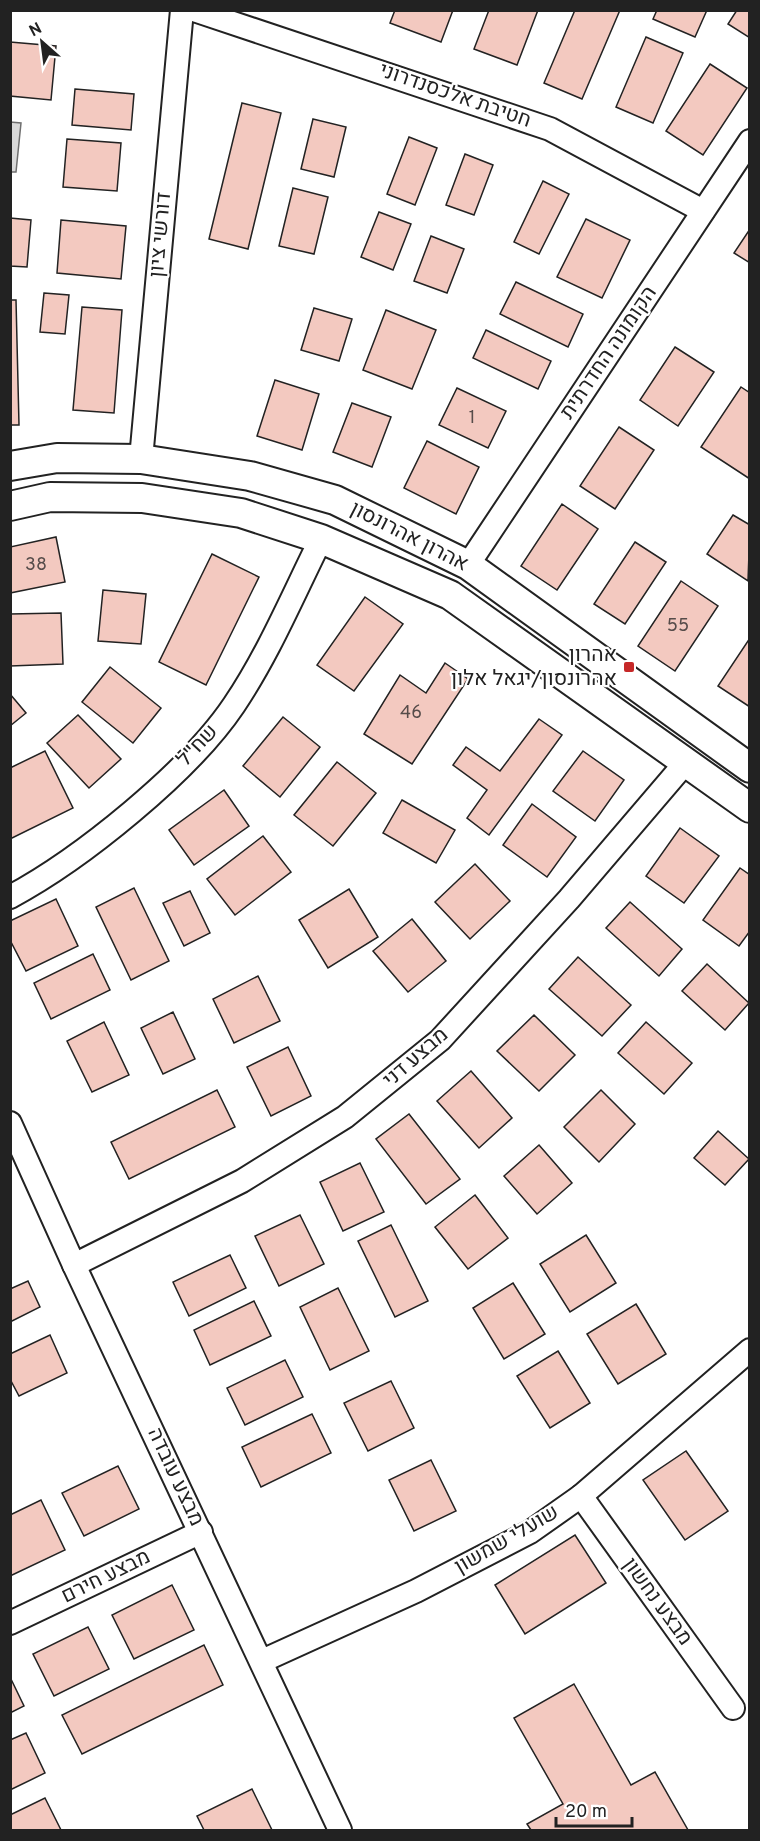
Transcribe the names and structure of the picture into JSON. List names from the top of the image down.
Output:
{
  "streets": {
    "street": [
      "חטיבת אלכסנדרוני",
      "דורשי ציון",
      "הקומונה החדרתית",
      "אהרון אהרונסון",
      "שח\"ל",
      "מבצע דני",
      "מבצע עובדה",
      "שועלי שמשון",
      "מבצע חירם",
      "מבצע נחשון"
    ]
  },
  "crossings": [
    ["חטיבת אלכסנדרוני", "הקומונה החדרתית"],
    ["דורשי ציון", "אהרון אהרונסון"],
    ["הקומונה החדרתית", "אהרון אהרונסון"],
    ["אהרון אהרונסון", "שח\"ל"],
    ["אהרון אהרונסון", "מבצע דני"],
    ["מבצע דני", "מבצע עובדה"],
    ["מבצע עובדה", "שועלי שמשון"],
    ["מבצע עובדה", "מבצע חירם"],
    ["שועלי שמשון", "מבצע נחשון"]
  ],
  "places": {
    "transit": ["אהרון אהרונסון/יגאל אלון"]
  },
  "house_numbers": [
    "1",
    "38",
    "55",
    "46"
  ],
  "scale_bar": "20 m",
  "north": "top left"
}
